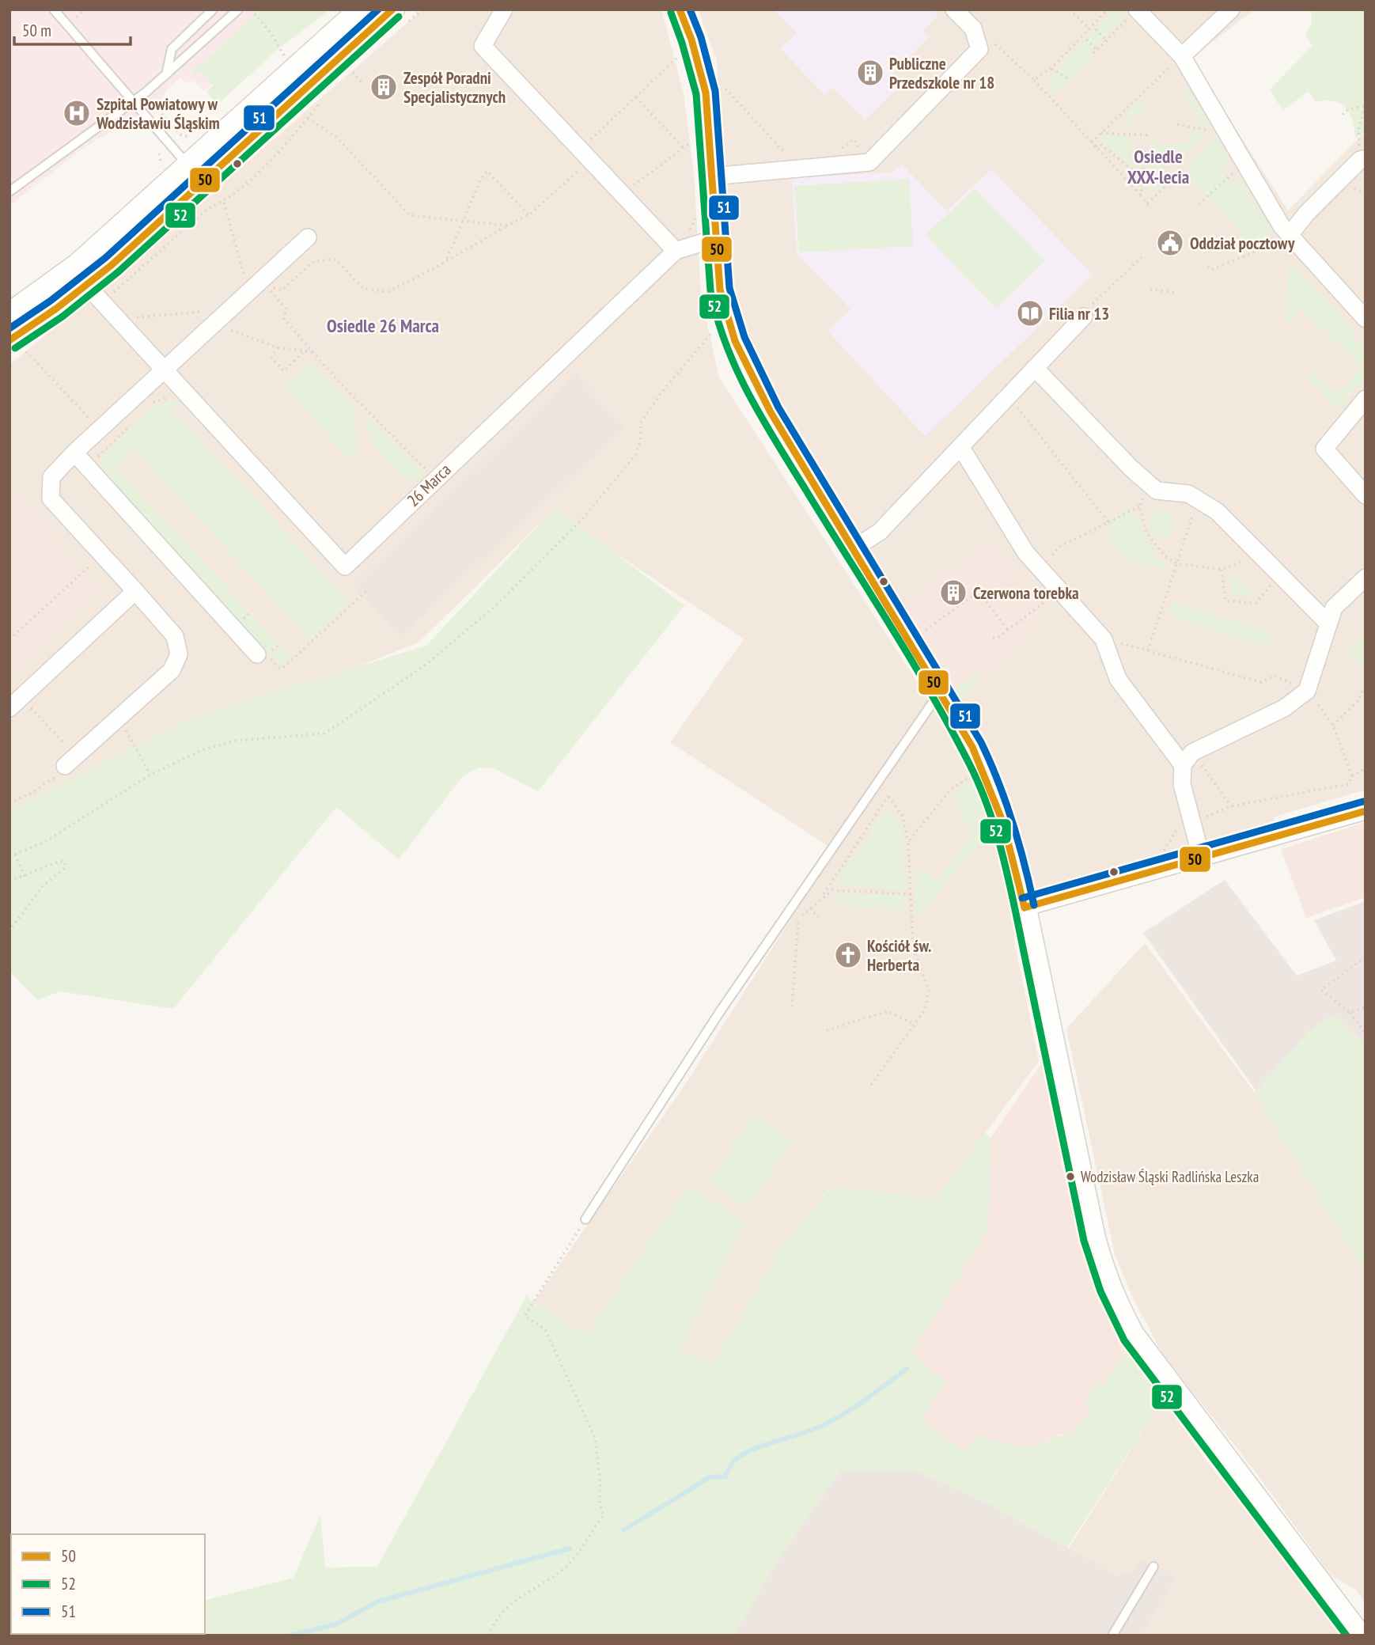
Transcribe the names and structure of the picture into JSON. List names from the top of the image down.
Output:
{
  "streets": {
    "street": ["26 Marca"]
  },
  "districts": ["Osiedle XXX-lecia", "Osiedle 26 Marca"],
  "places": {
    "building": ["Publiczne Przedszkole nr 18", "Zespół Poradni Specjalistycznych", "Czerwona torebka"],
    "hospital": ["Szpital Powiatowy w Wodzisławiu Śląskim"],
    "public building": ["Oddział pocztowy"],
    "library": ["Filia nr 13"],
    "church": ["Kościół św. Herberta"],
    "other": ["Wodzisław Śląski Radlińska Leszka"]
  },
  "lines": ["transit line 50", "transit line 51", "transit line 52"],
  "legend": ["50", "52", "51"],
  "scale_bar": "50 m"
}
